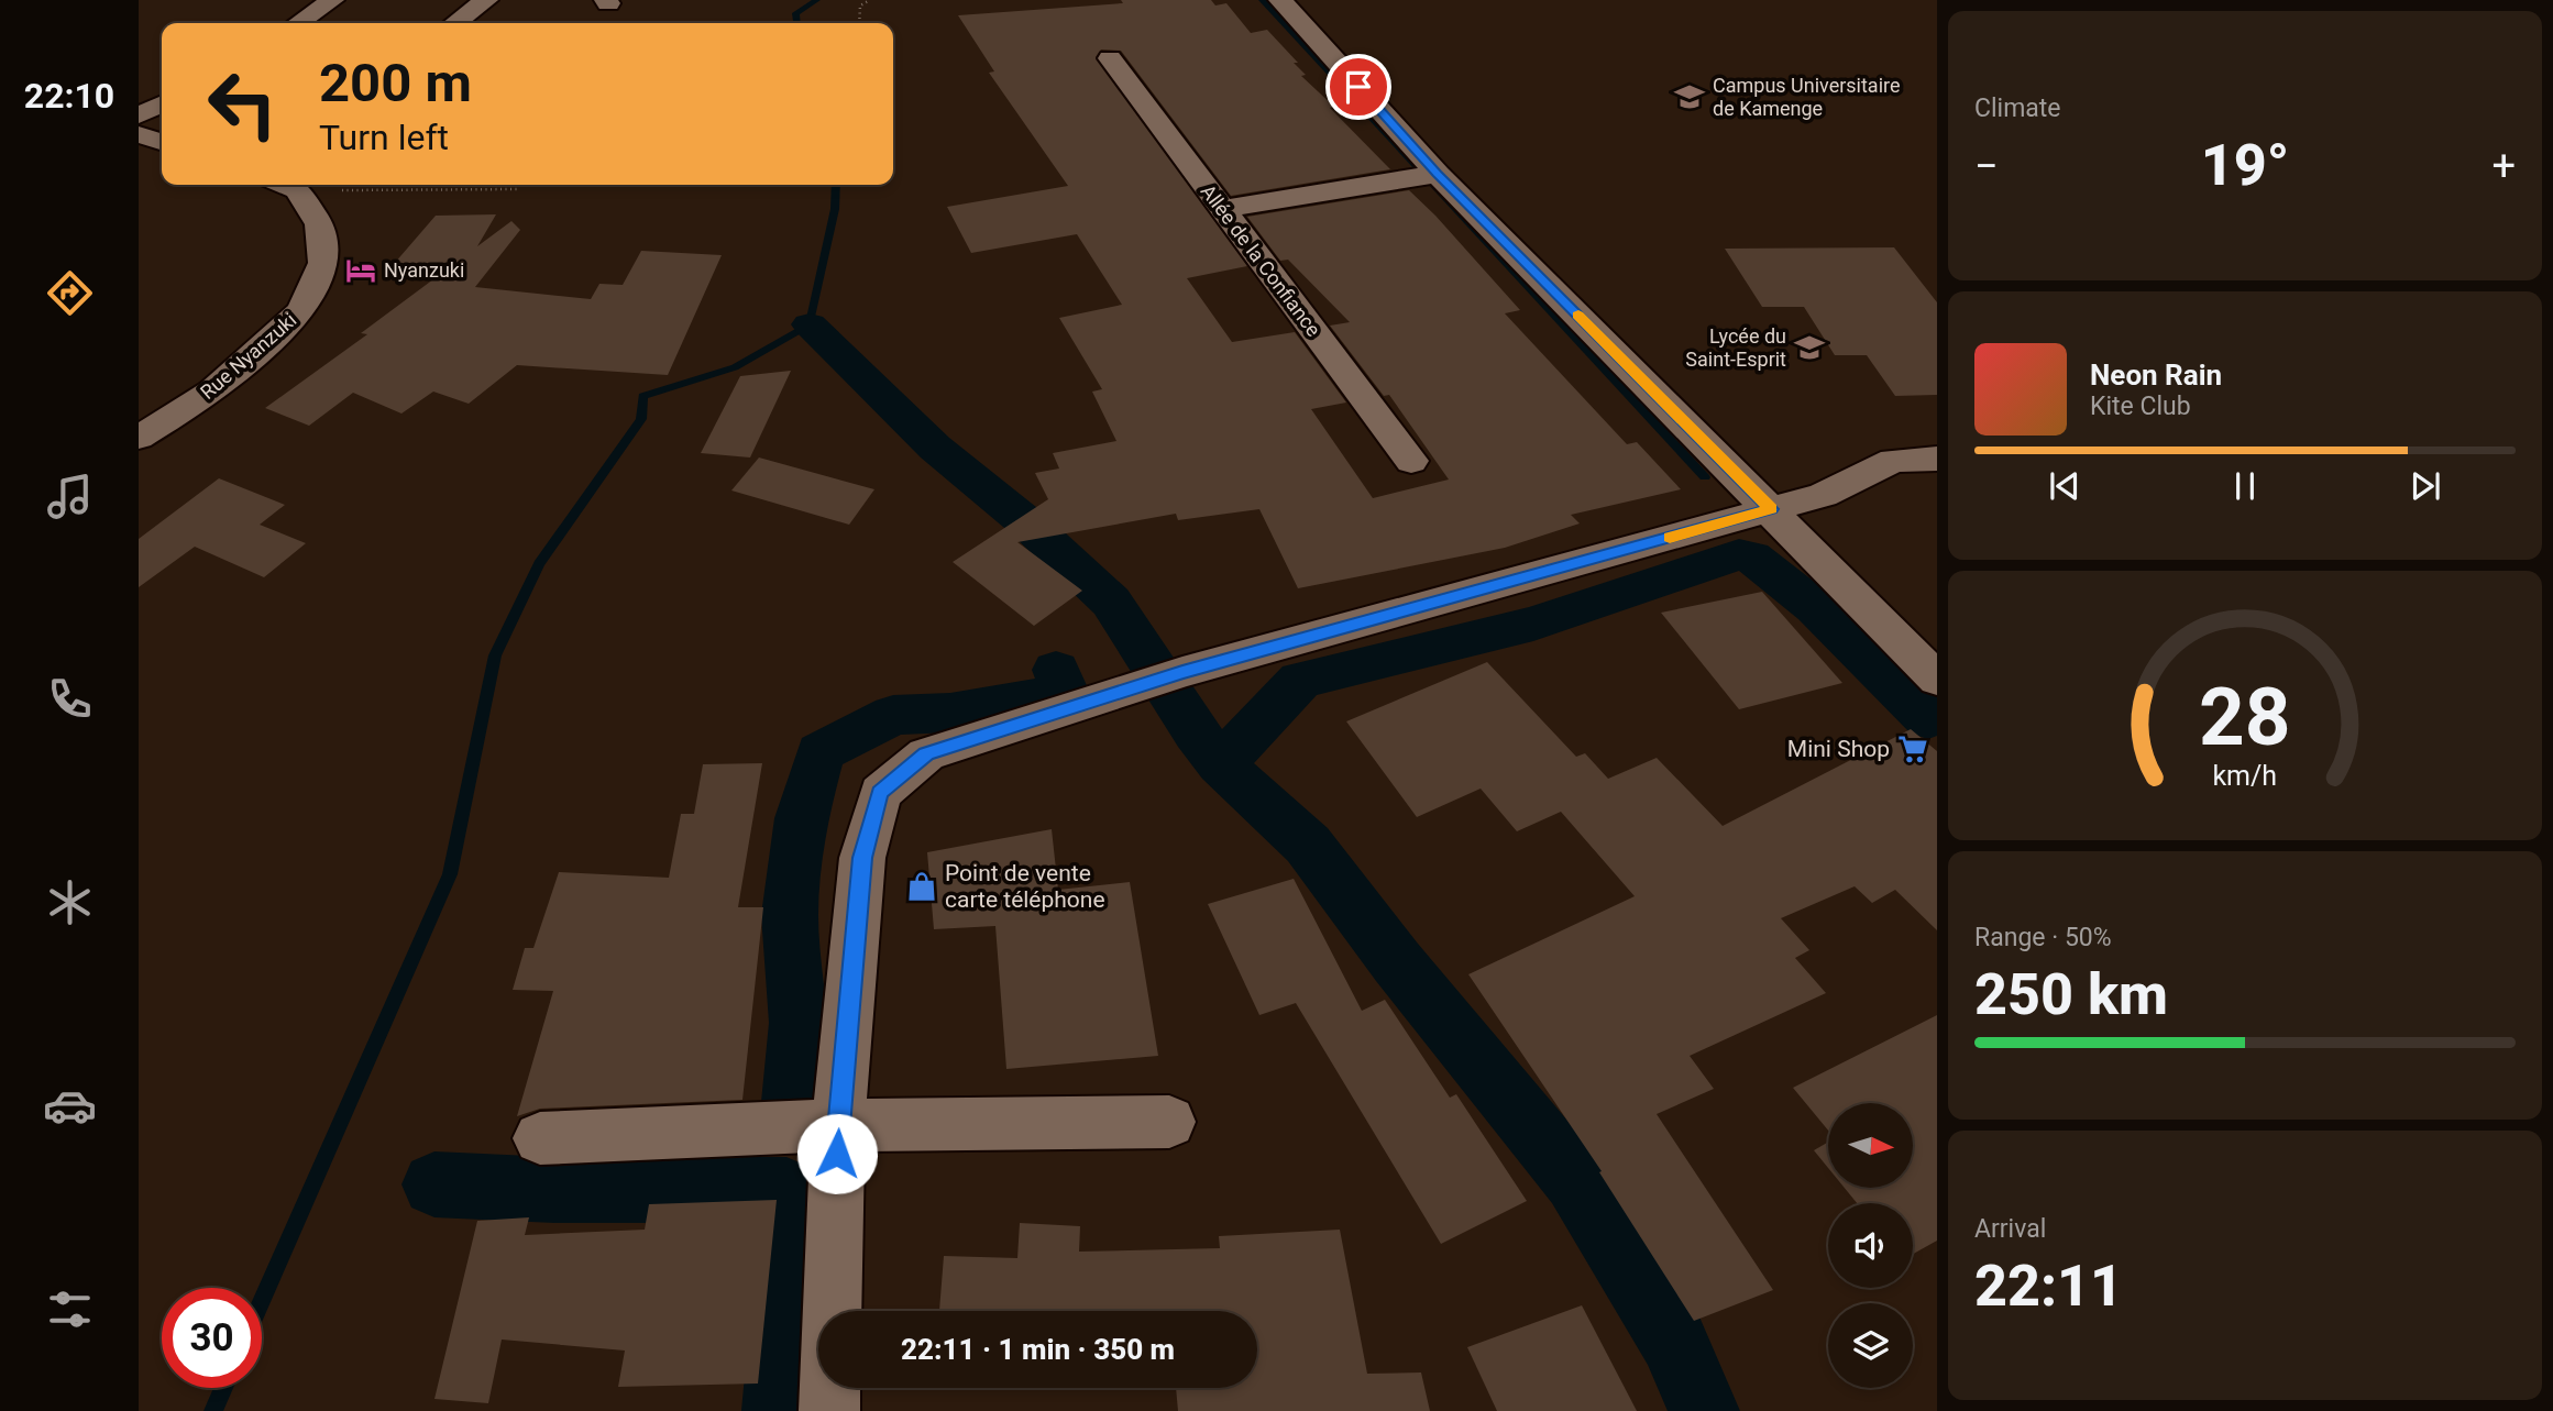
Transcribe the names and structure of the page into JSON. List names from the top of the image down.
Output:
{
  "streets": {
    "street": ["Allée de la Confiance", "Rue Nyanzuki"]
  },
  "places": {
    "school or university": ["Campus Universitaire de Kamenge", "Lycée du Saint-Esprit"],
    "hotel": ["Nyanzuki"],
    "supermarket": ["Mini Shop"],
    "shop": ["Point de vente carte téléphone"]
  },
  "north": "right",
  "page": {
    "tabs": "22:10",
    "tile": [
      "Climate",
      ["Range · 50%", "250 km"],
      ["Arrival", "22:11"]
    ],
    "turn": ["200 m", "Turn left"],
    "heat": ["−", "19°", "+"],
    "song": ["Neon Rain", "Kite Club"],
    "limit": "30",
    "trip": "22:11 · 1 min · 350 m",
    "gauge": ["28", "km/h"]
  }
}
